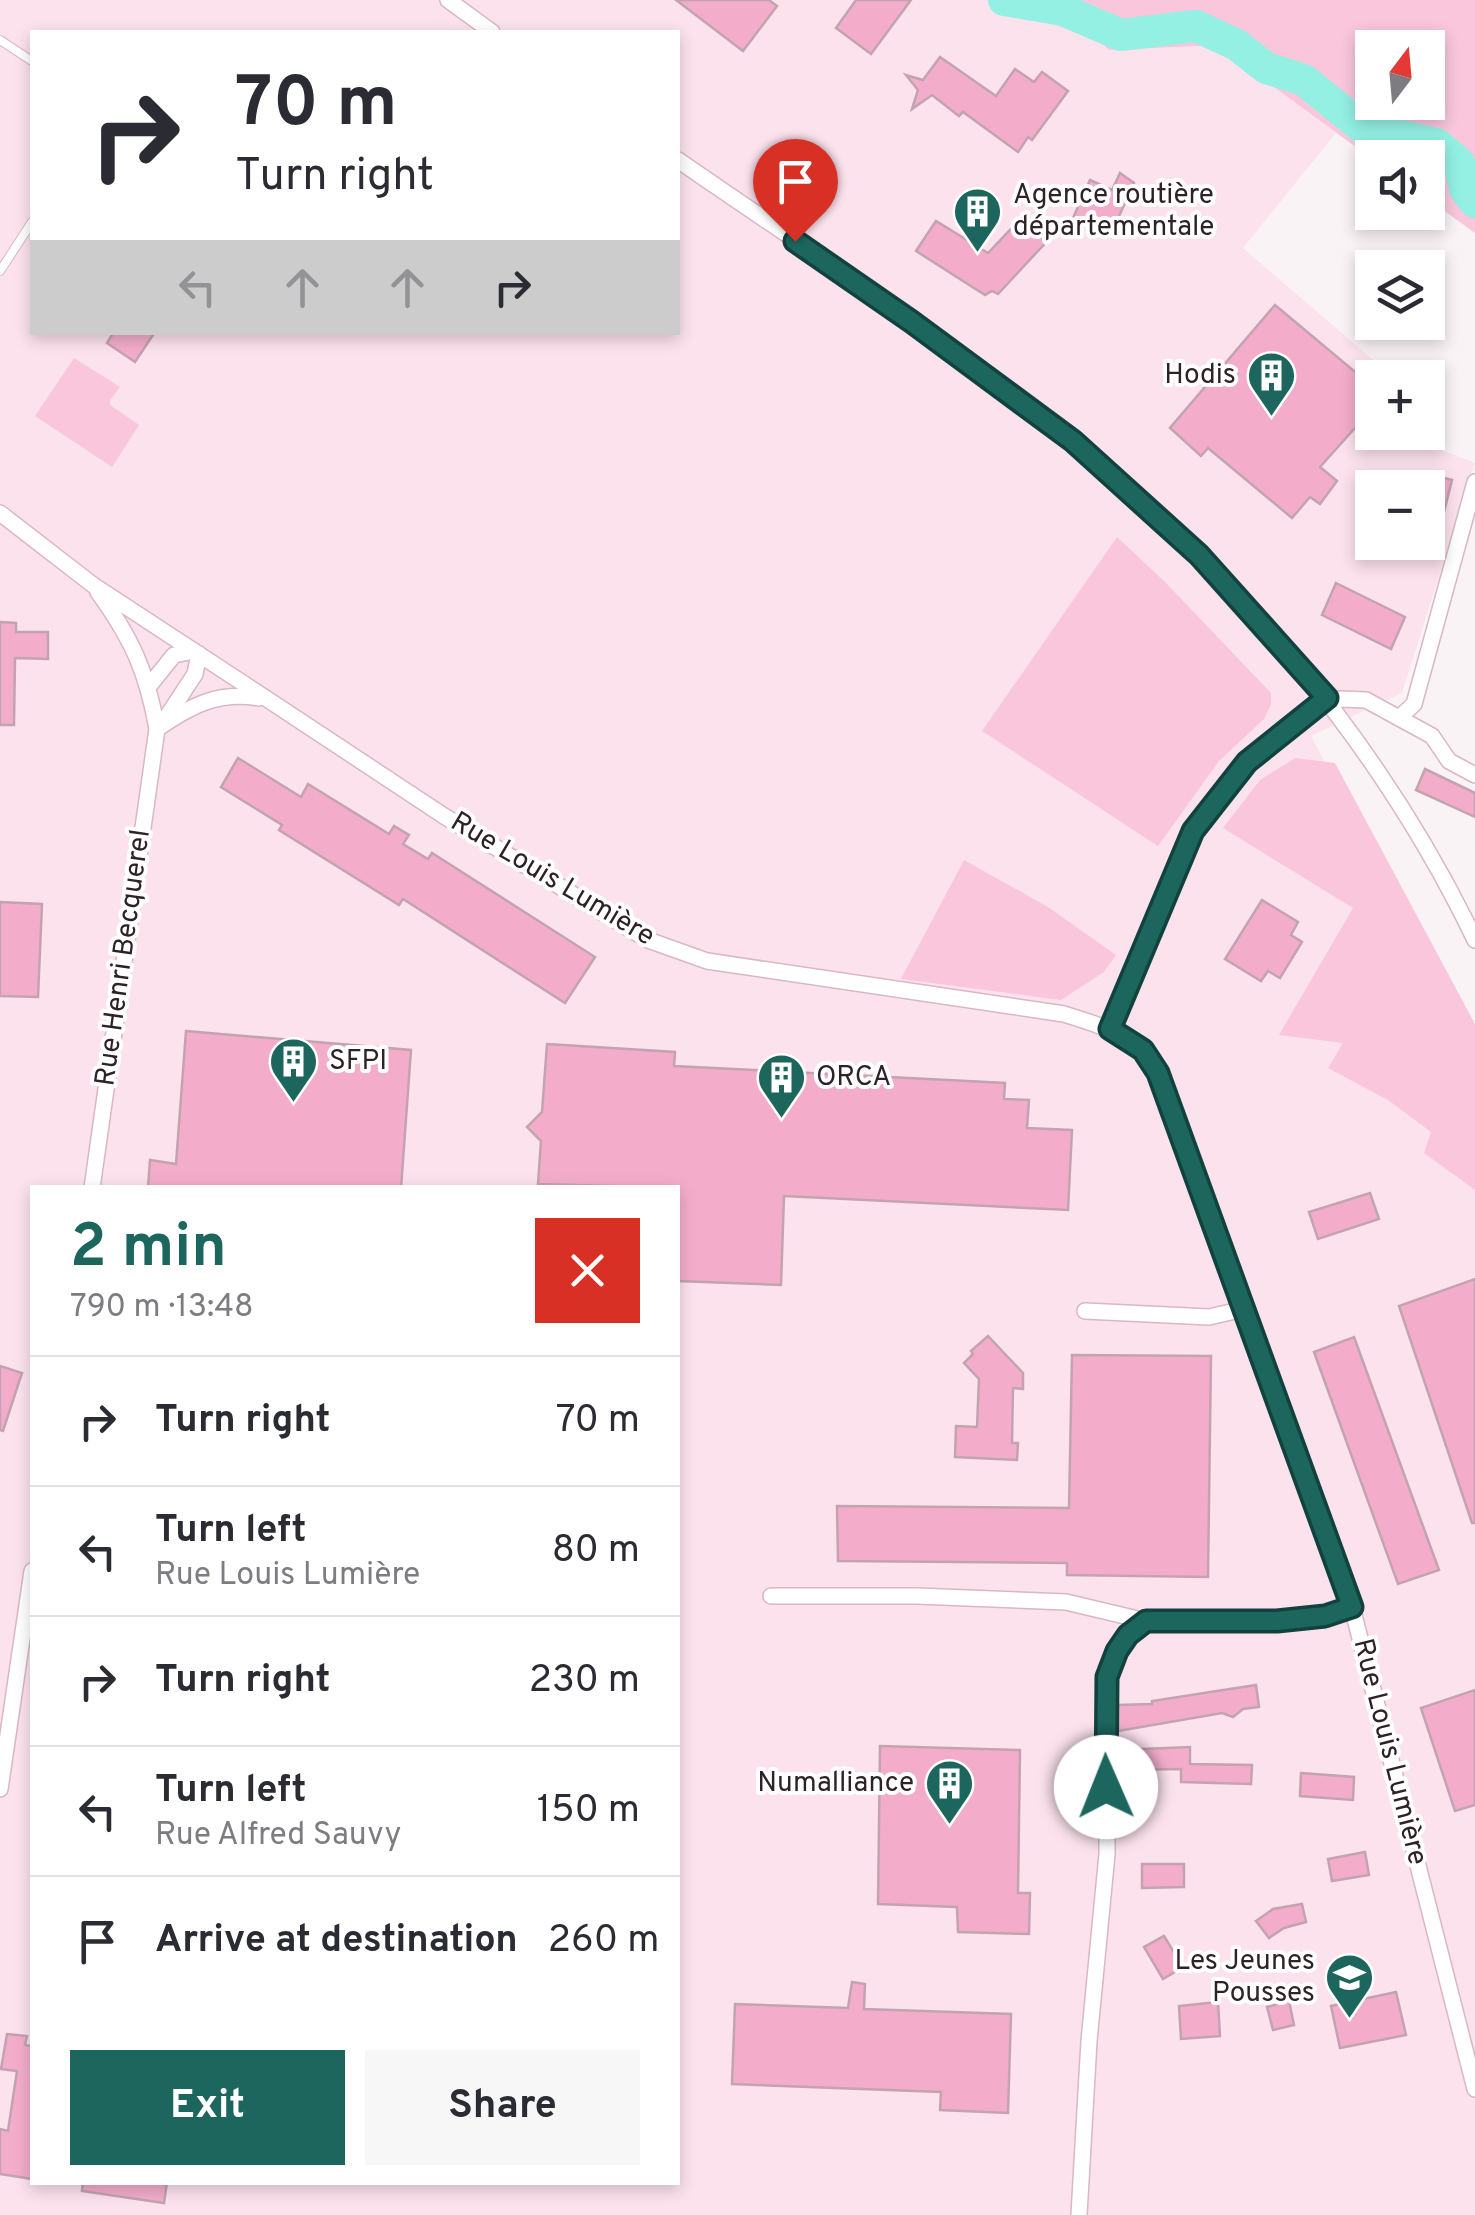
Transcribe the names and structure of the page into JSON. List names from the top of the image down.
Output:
{
  "streets": {
    "street": ["Rue Louis Lumière", "Rue Henri Becquerel"]
  },
  "crossings": [
    ["Rue Louis Lumière", "Rue Henri Becquerel"]
  ],
  "places": {
    "building": [
      "Agence routière départementale",
      "Hodis",
      "SFPI",
      "ORCA",
      "Numalliance"
    ],
    "school or university": ["Les Jeunes Pousses"]
  },
  "north": "top",
  "page": {
    "map_buttons": ["+", "−"],
    "turn": ["70 m", "Turn right"],
    "heading": ["2 min", "790 m · 13:48"],
    "list": [
      {
        "name": "Turn right",
        "value": "70 m"
      },
      {
        "name": "Turn left",
        "note": "Rue Louis Lumière",
        "value": "80 m"
      },
      {
        "name": "Turn right",
        "value": "230 m"
      },
      {
        "name": "Turn left",
        "note": "Rue Alfred Sauvy",
        "value": "150 m"
      },
      {
        "name": "Arrive at destination",
        "value": "260 m"
      }
    ],
    "buttons": ["Exit", "Share"]
  }
}
